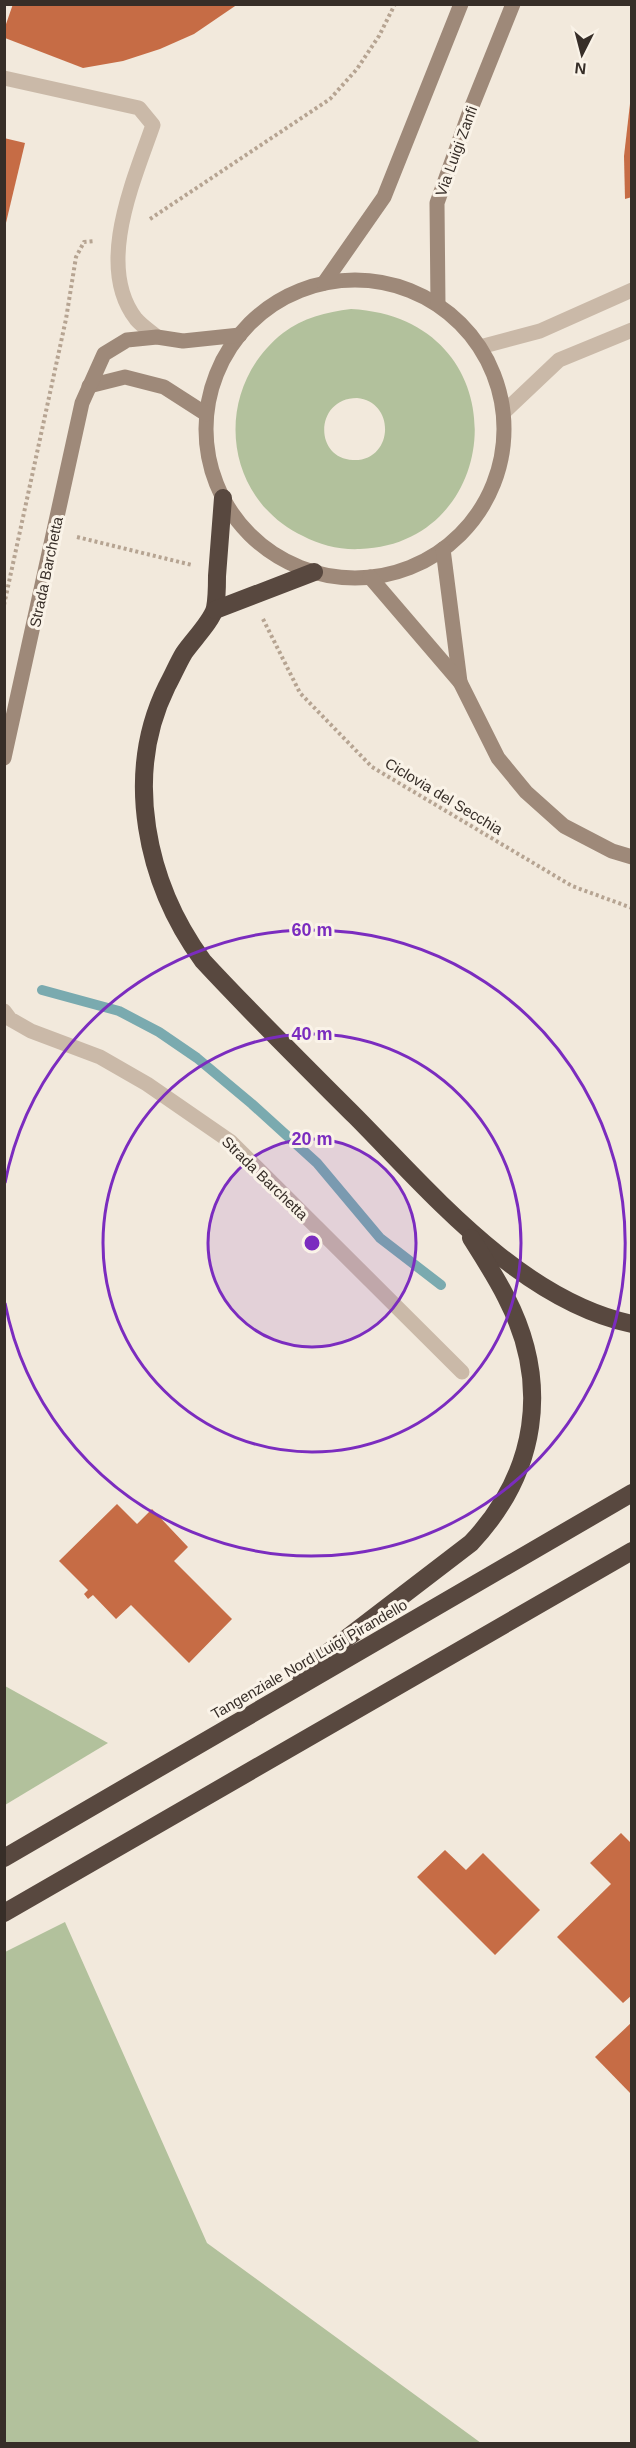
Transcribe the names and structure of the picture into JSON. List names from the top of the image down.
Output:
{
  "streets": {
    "highway": ["Tangenziale Nord Luigi Pirandello"],
    "street": ["Via Luigi Zanfi", "Strada Barchetta"],
    "path": ["Ciclovia del Secchia"]
  },
  "north": "bottom",
  "rings": ["60 m", "40 m", "20 m"]
}
